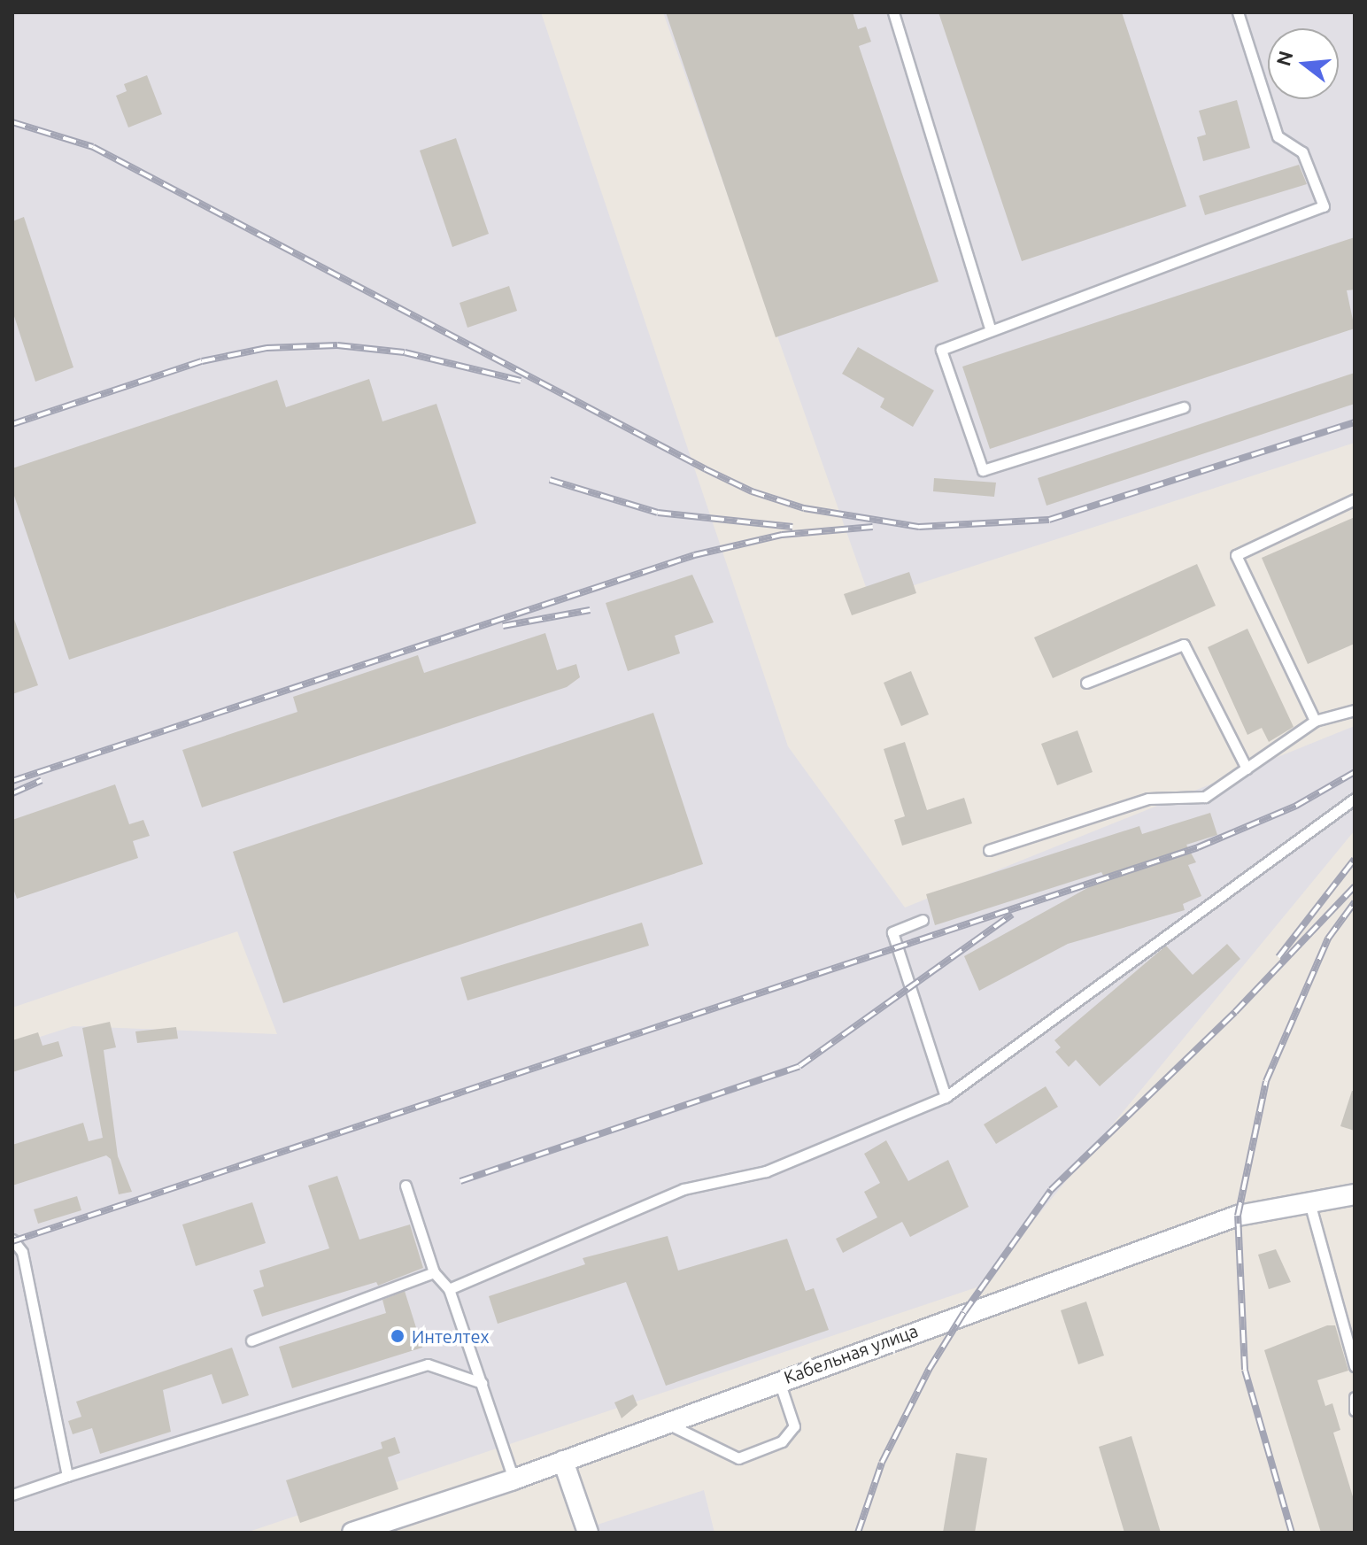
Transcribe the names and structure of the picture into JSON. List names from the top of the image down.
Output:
{
  "streets": {
    "street": ["Кабельная улица"]
  },
  "places": ["Интелтех"],
  "north": "left"
}
